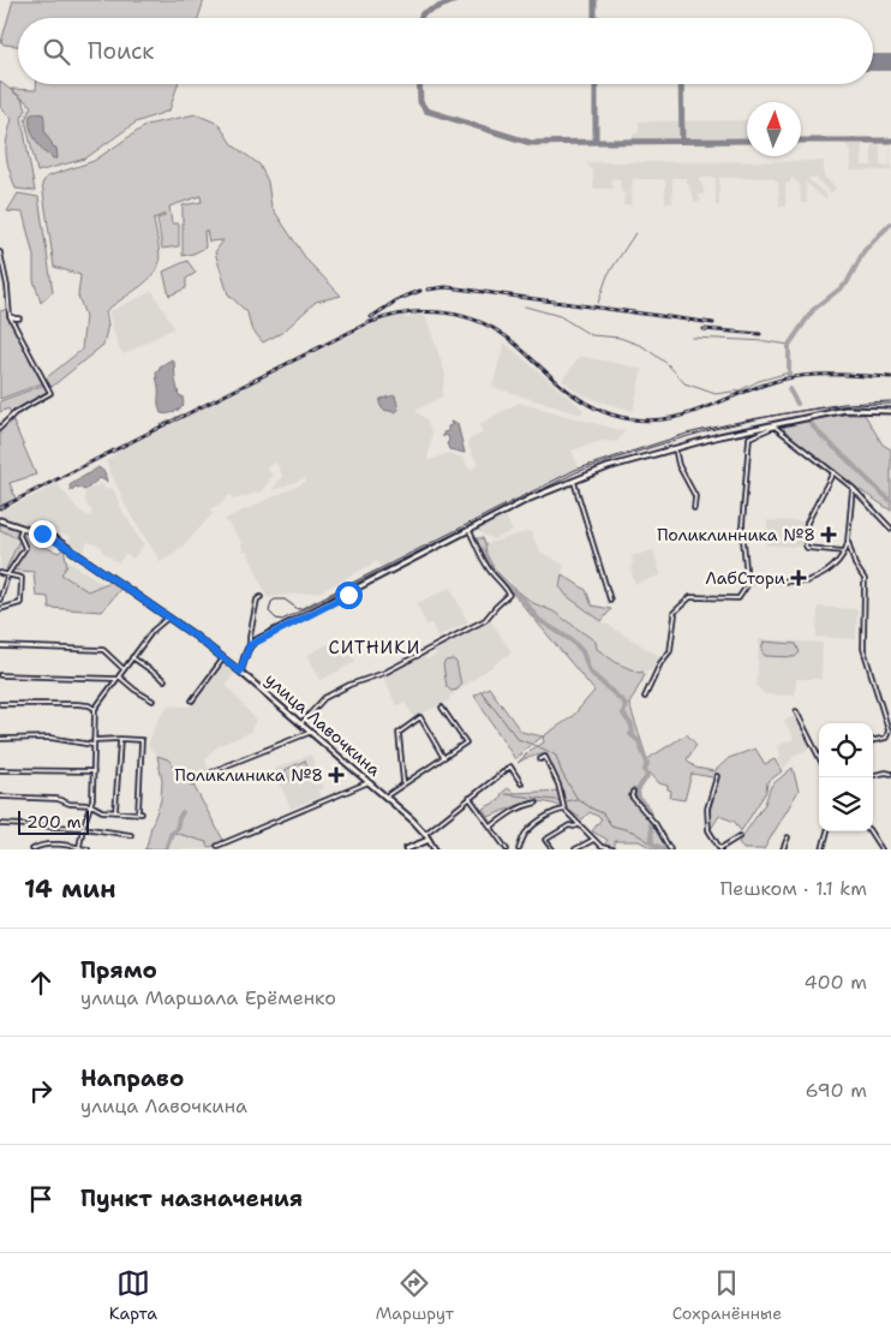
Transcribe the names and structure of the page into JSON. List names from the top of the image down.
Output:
{
  "streets": {
    "main road": ["улица Лавочкина"]
  },
  "districts": ["СИТНИКИ"],
  "places": {
    "health": ["Поликлинника №8", "ЛабСтори", "Поликлиника №8"]
  },
  "scale_bar": "200 m",
  "north": "top",
  "page": {
    "search": "Поиск",
    "scale": "200 m",
    "heading": ["14 мин", "Пешком · 1.1 km"],
    "list": [
      ["Прямо", "улица Маршала Ерёменко", "400 m"],
      ["Направо", "улица Лавочкина", "690 m"],
      "Пункт назначения"
    ],
    "nav": ["Карта", "Маршрут", "Сохранённые"]
  }
}
